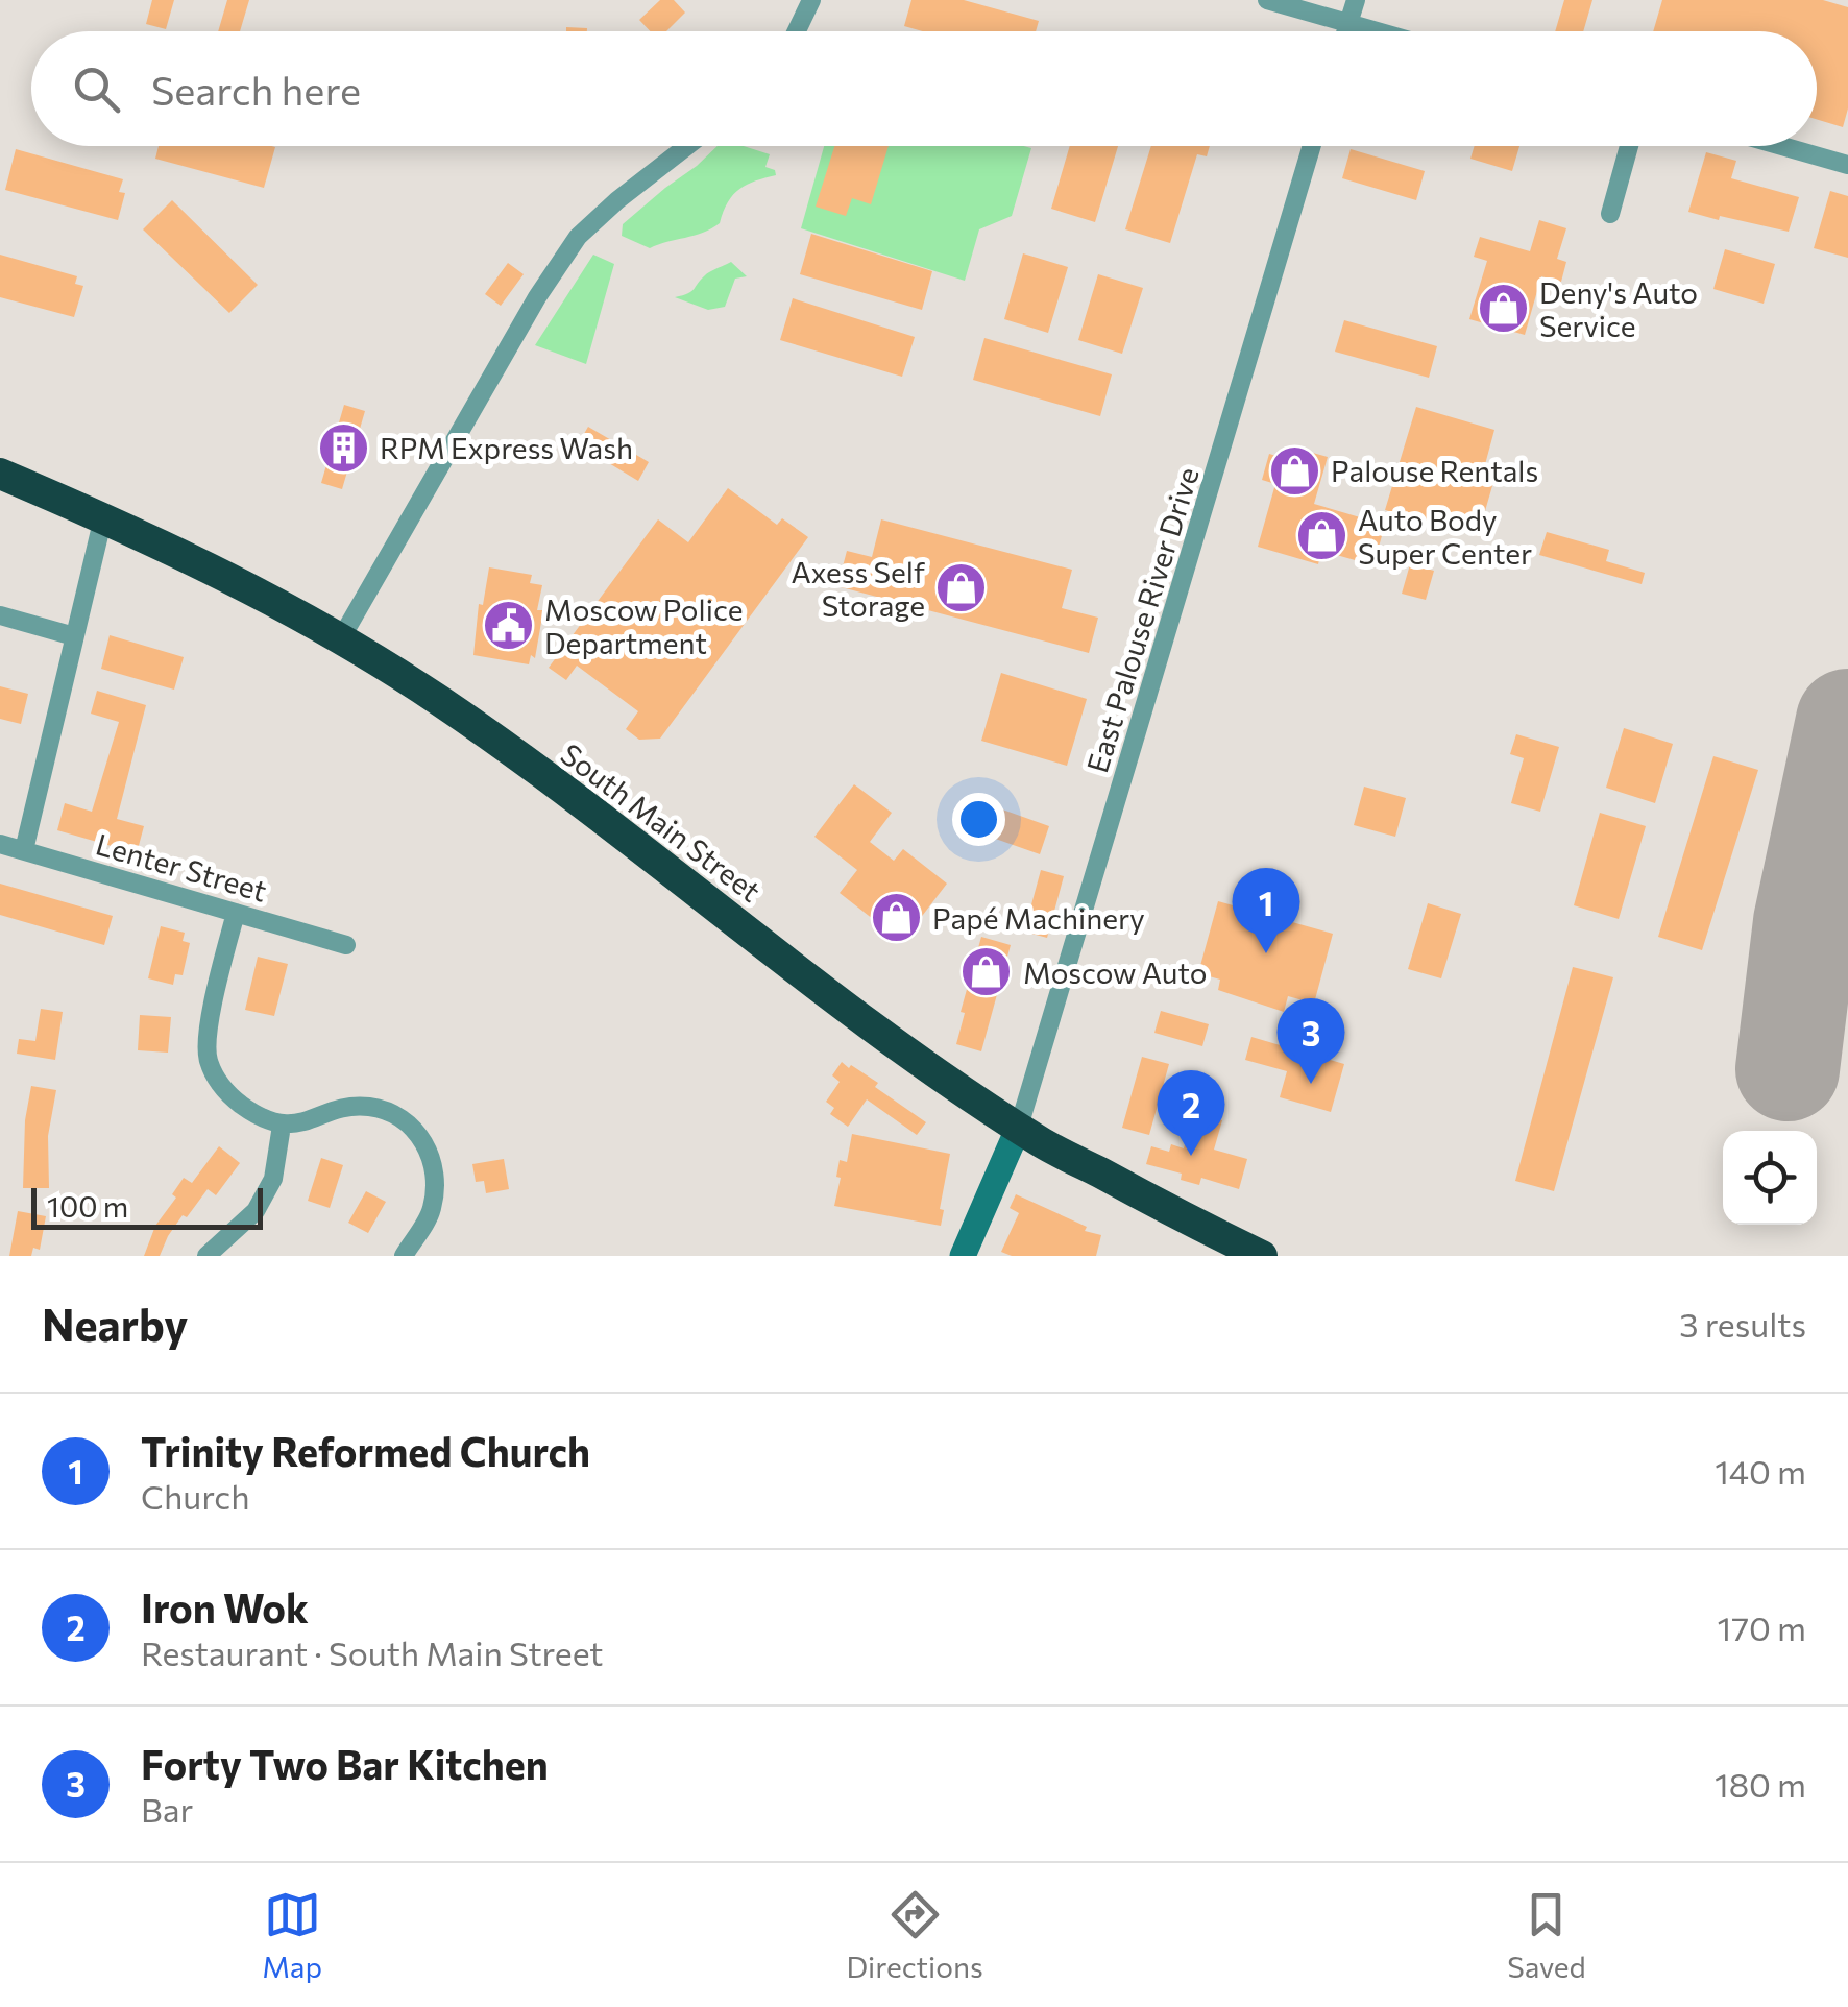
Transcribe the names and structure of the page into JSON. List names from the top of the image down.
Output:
{
  "streets": {
    "highway": ["South Main Street"],
    "street": ["East Palouse River Drive", "Lenter Street"]
  },
  "crossings": [
    ["East Palouse River Drive", "South Main Street"]
  ],
  "places": {
    "shop": [
      "Deny's Auto Service",
      "Palouse Rentals",
      "Auto Body Super Center",
      "Axess Self Storage",
      "Papé Machinery",
      "Moscow Auto"
    ],
    "building": ["RPM Express Wash"],
    "public building": ["Moscow Police Department"]
  },
  "scale_bar": "100 m",
  "page": {
    "search": "Search here",
    "pins": ["1", "3", "2"],
    "scale": "100 m",
    "heading": ["Nearby", "3 results"],
    "list": [
      {
        "mark": "1",
        "name": "Trinity Reformed Church",
        "note": "Church",
        "value": "140 m"
      },
      {
        "mark": "2",
        "name": "Iron Wok",
        "note": "Restaurant · South Main Street",
        "value": "170 m"
      },
      {
        "mark": "3",
        "name": "Forty Two Bar Kitchen",
        "note": "Bar",
        "value": "180 m"
      }
    ],
    "nav": ["Map", "Directions", "Saved"]
  }
}
